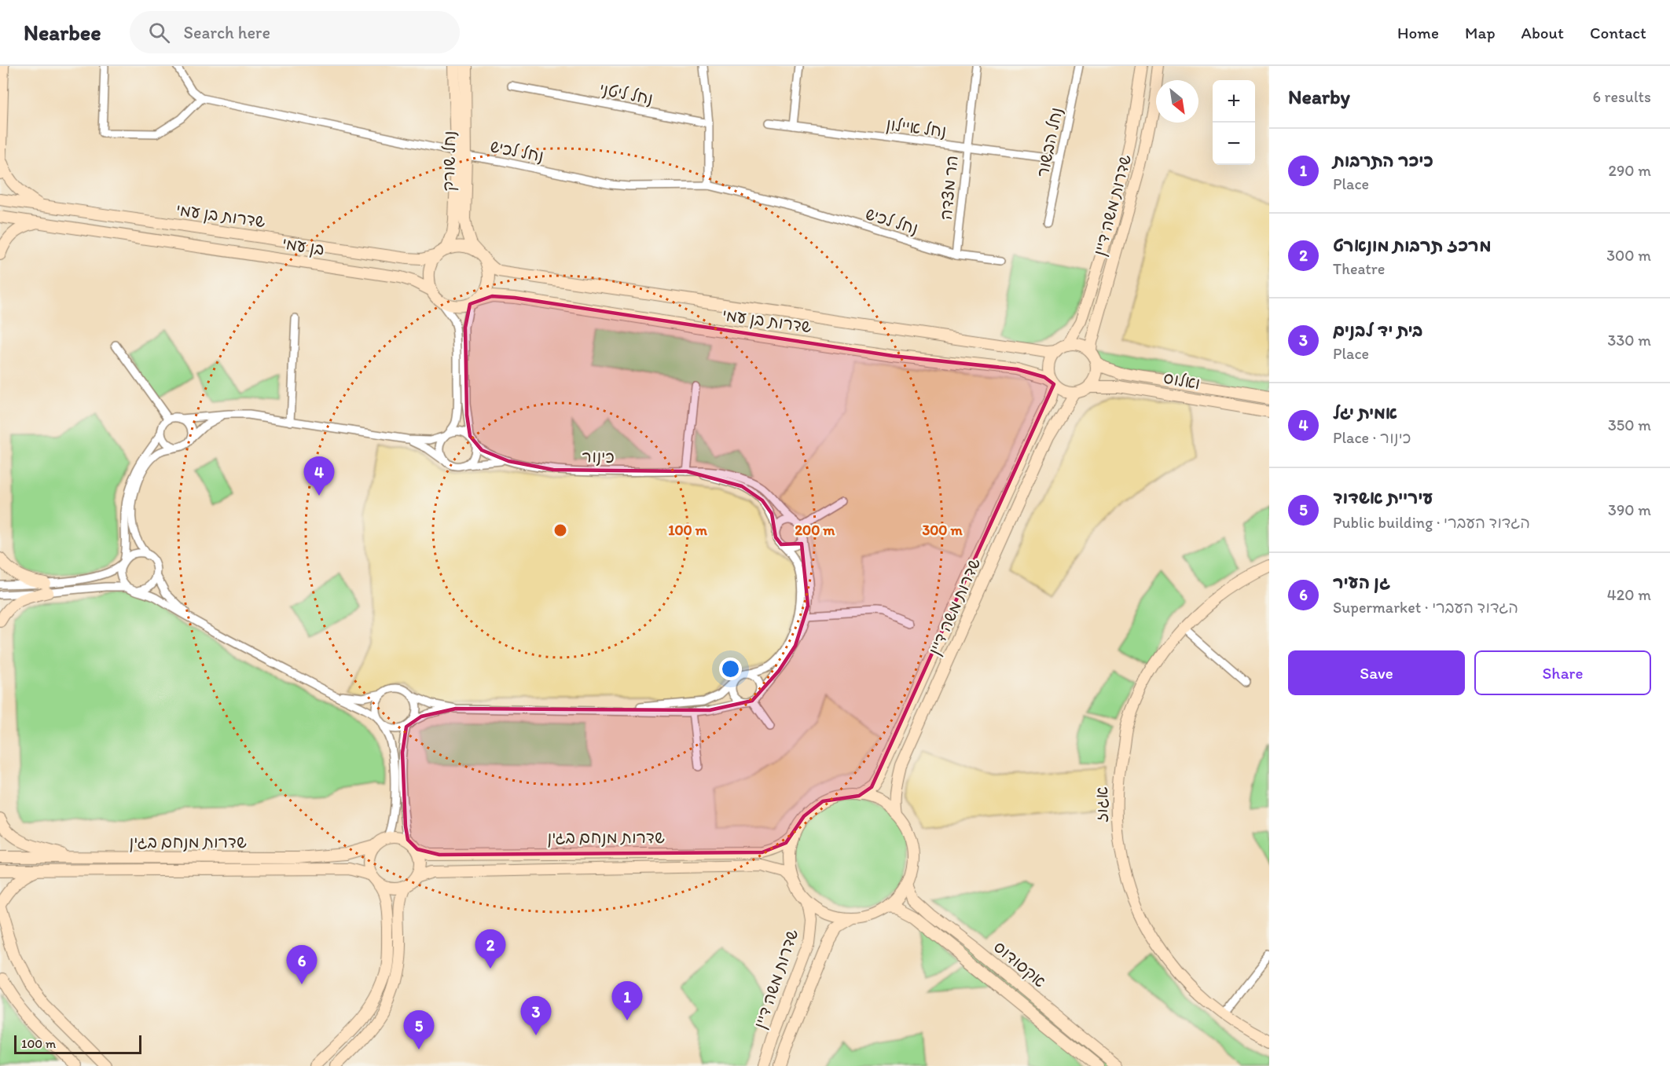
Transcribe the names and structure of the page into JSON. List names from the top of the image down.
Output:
{
  "streets": {
    "main road": [
      "נחל שורק",
      "שדרות משה דיין",
      "שדרות בן עמי",
      "בן עמי",
      "ואלוס",
      "אגוז",
      "שדרות מנחם בגין",
      "אקסודוס"
    ],
    "street": [
      "נחל ליטני",
      "נחל איילון",
      "נחל הבשור",
      "נחל לכיש",
      "הר מצדה",
      "כינור"
    ]
  },
  "crossings": [
    ["נחל איילון", "נחל הבשור"],
    ["נחל איילון", "הר מצדה"],
    ["נחל לכיש", "נחל שורק"],
    ["נחל לכיש", "הר מצדה"],
    ["נחל שורק", "שדרות בן עמי"],
    ["נחל שורק", "בן עמי"],
    ["שדרות משה דיין", "שדרות בן עמי"],
    ["שדרות משה דיין", "ואלוס"],
    ["שדרות משה דיין", "שדרות מנחם בגין"],
    ["שדרות משה דיין", "אקסודוס"],
    ["שדרות בן עמי", "בן עמי"],
    ["שדרות בן עמי", "ואלוס"],
    ["שדרות מנחם בגין", "אקסודוס"]
  ],
  "scale_bar": "100 m",
  "north": "bottom right",
  "page": {
    "header": "Nearbee",
    "search": "Search here",
    "nav": [
      "Home",
      "Map",
      "About",
      "Contact"
    ],
    "heading": ["Nearby", "6 results"],
    "map_buttons": ["+", "−"],
    "list": [
      {
        "mark": "1",
        "name": "כיכר התרבות",
        "note": "Place",
        "value": "290 m"
      },
      {
        "mark": "2",
        "name": "מרכז תרבות מונארט",
        "note": "Theatre",
        "value": "300 m"
      },
      {
        "mark": "3",
        "name": "בית יד לבנים",
        "note": "Place",
        "value": "330 m"
      },
      {
        "mark": "4",
        "name": "אמית יגל",
        "note": "Place · כינור",
        "value": "350 m"
      },
      {
        "mark": "5",
        "name": "עיריית אשדוד",
        "note": "Public building · הגדוד העברי",
        "value": "390 m"
      },
      {
        "mark": "6",
        "name": "גן העיר",
        "note": "Supermarket · הגדוד העברי",
        "value": "420 m"
      }
    ],
    "pins": [
      "4",
      "2",
      "6",
      "1",
      "3",
      "5"
    ],
    "buttons": ["Save", "Share"],
    "scale": "100 m"
  },
  "rings": ["100 m", "200 m", "300 m"]
}
